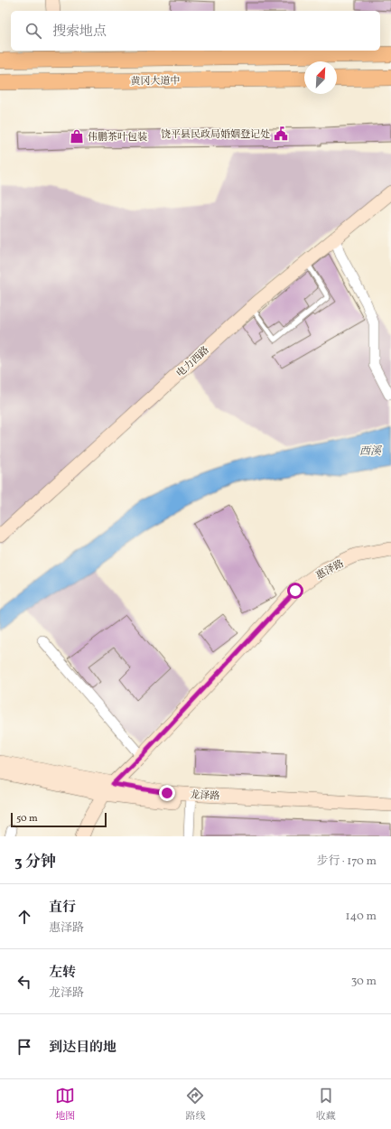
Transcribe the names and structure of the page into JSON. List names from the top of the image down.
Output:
{
  "streets": {
    "main road": ["黄冈大道中"],
    "street": ["电力西路", "惠泽路", "龙泽路"]
  },
  "crossings": [
    ["惠泽路", "龙泽路"]
  ],
  "water": ["西溪"],
  "places": {
    "public building": ["饶平县民政局婚姻登记处"],
    "shop": ["伟鹏茶叶包装"]
  },
  "scale_bar": "50 m",
  "north": "top right",
  "page": {
    "search": "搜索地点",
    "scale": "50 m",
    "heading": ["3 分钟", "步行 · 170 m"],
    "list": [
      ["直行", "惠泽路", "140 m"],
      ["左转", "龙泽路", "30 m"],
      "到达目的地"
    ],
    "nav": ["地图", "路线", "收藏"]
  }
}
